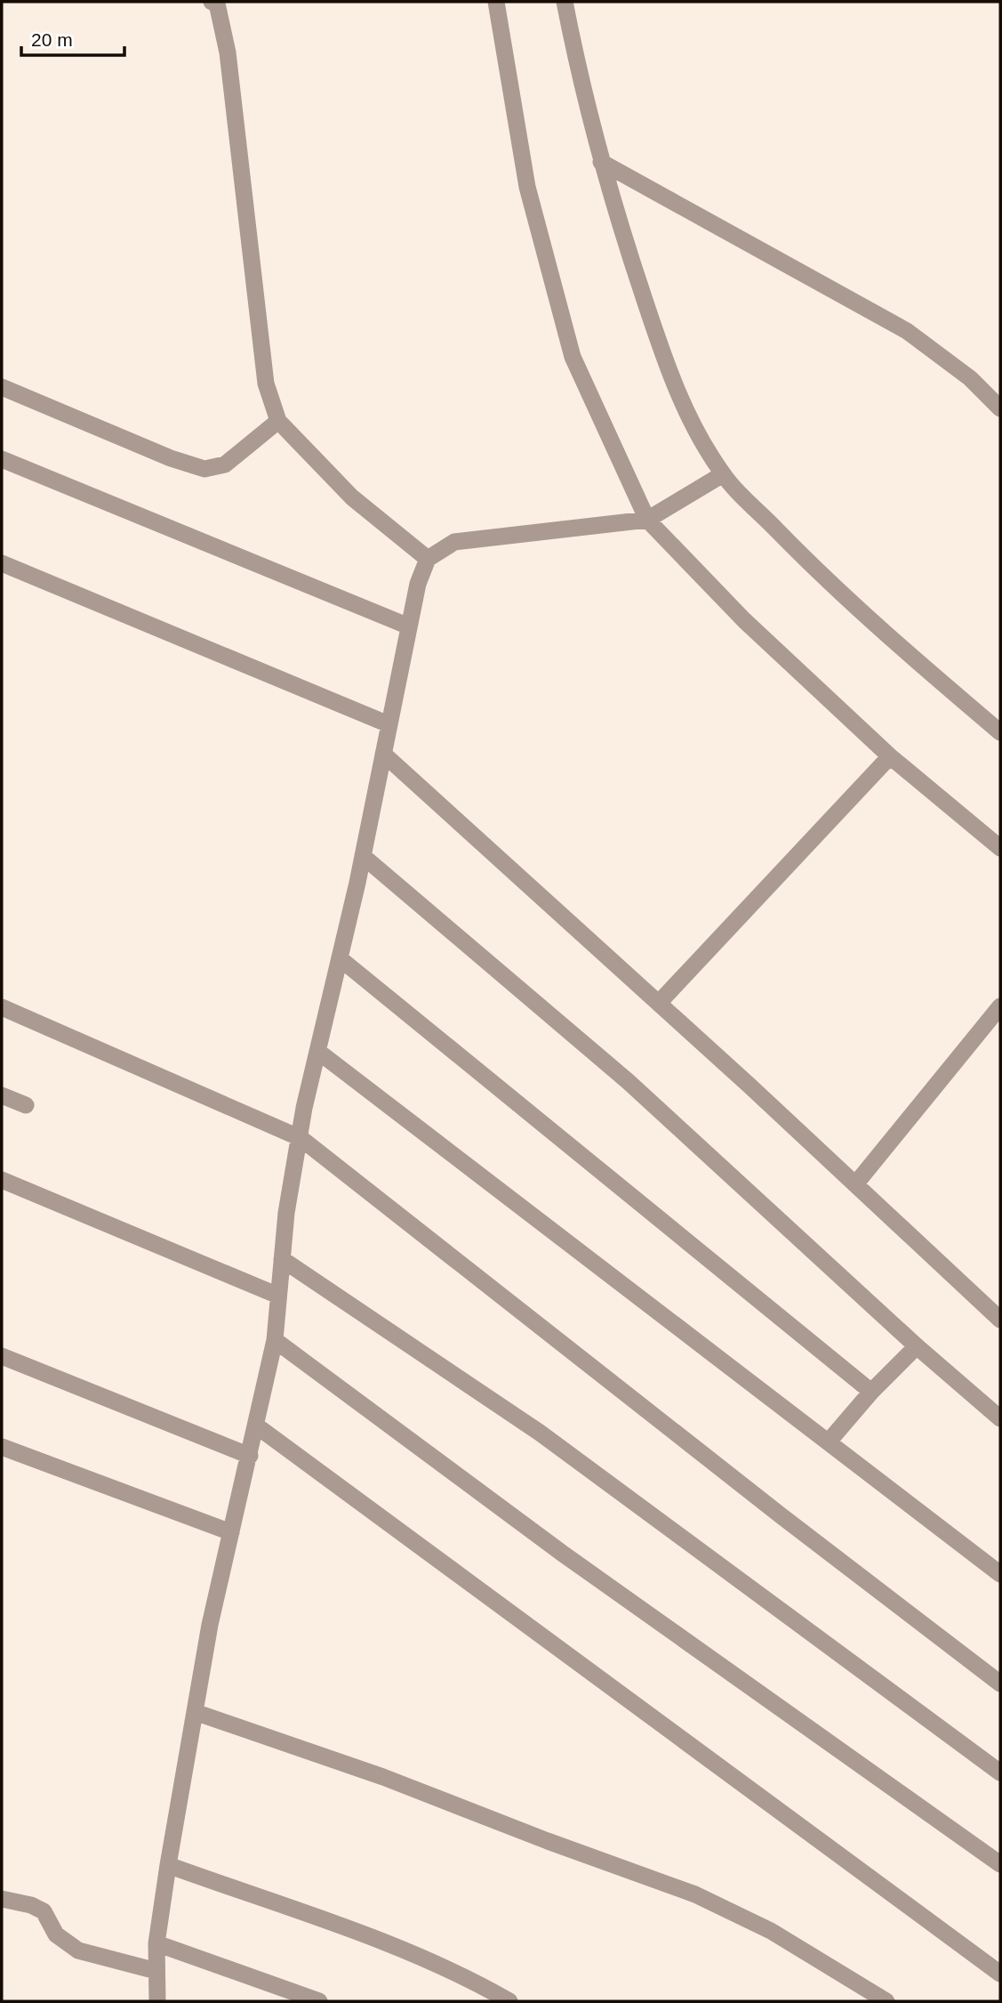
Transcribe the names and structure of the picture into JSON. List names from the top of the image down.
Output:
{
  "scale_bar": "20 m"
}
